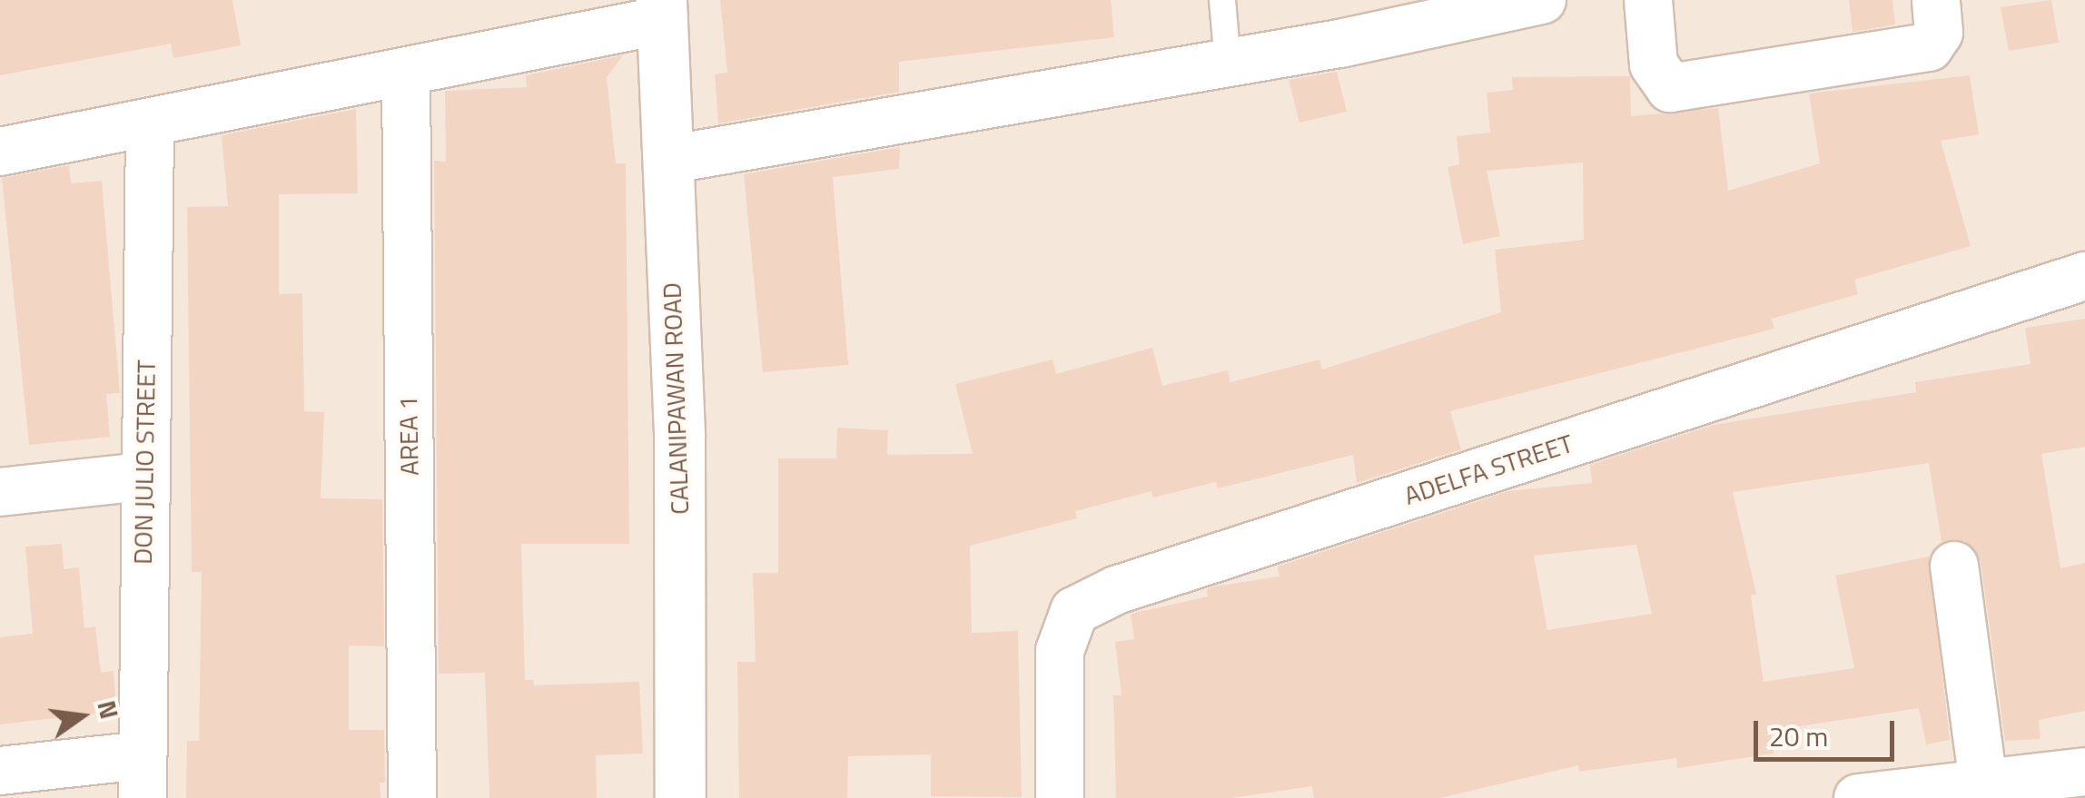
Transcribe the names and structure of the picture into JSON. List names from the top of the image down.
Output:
{
  "streets": {
    "street": [
      "CALANIPAWAN ROAD",
      "AREA 1",
      "DON JULIO STREET",
      "ADELFA STREET"
    ]
  },
  "scale_bar": "20 m",
  "north": "right"
}
